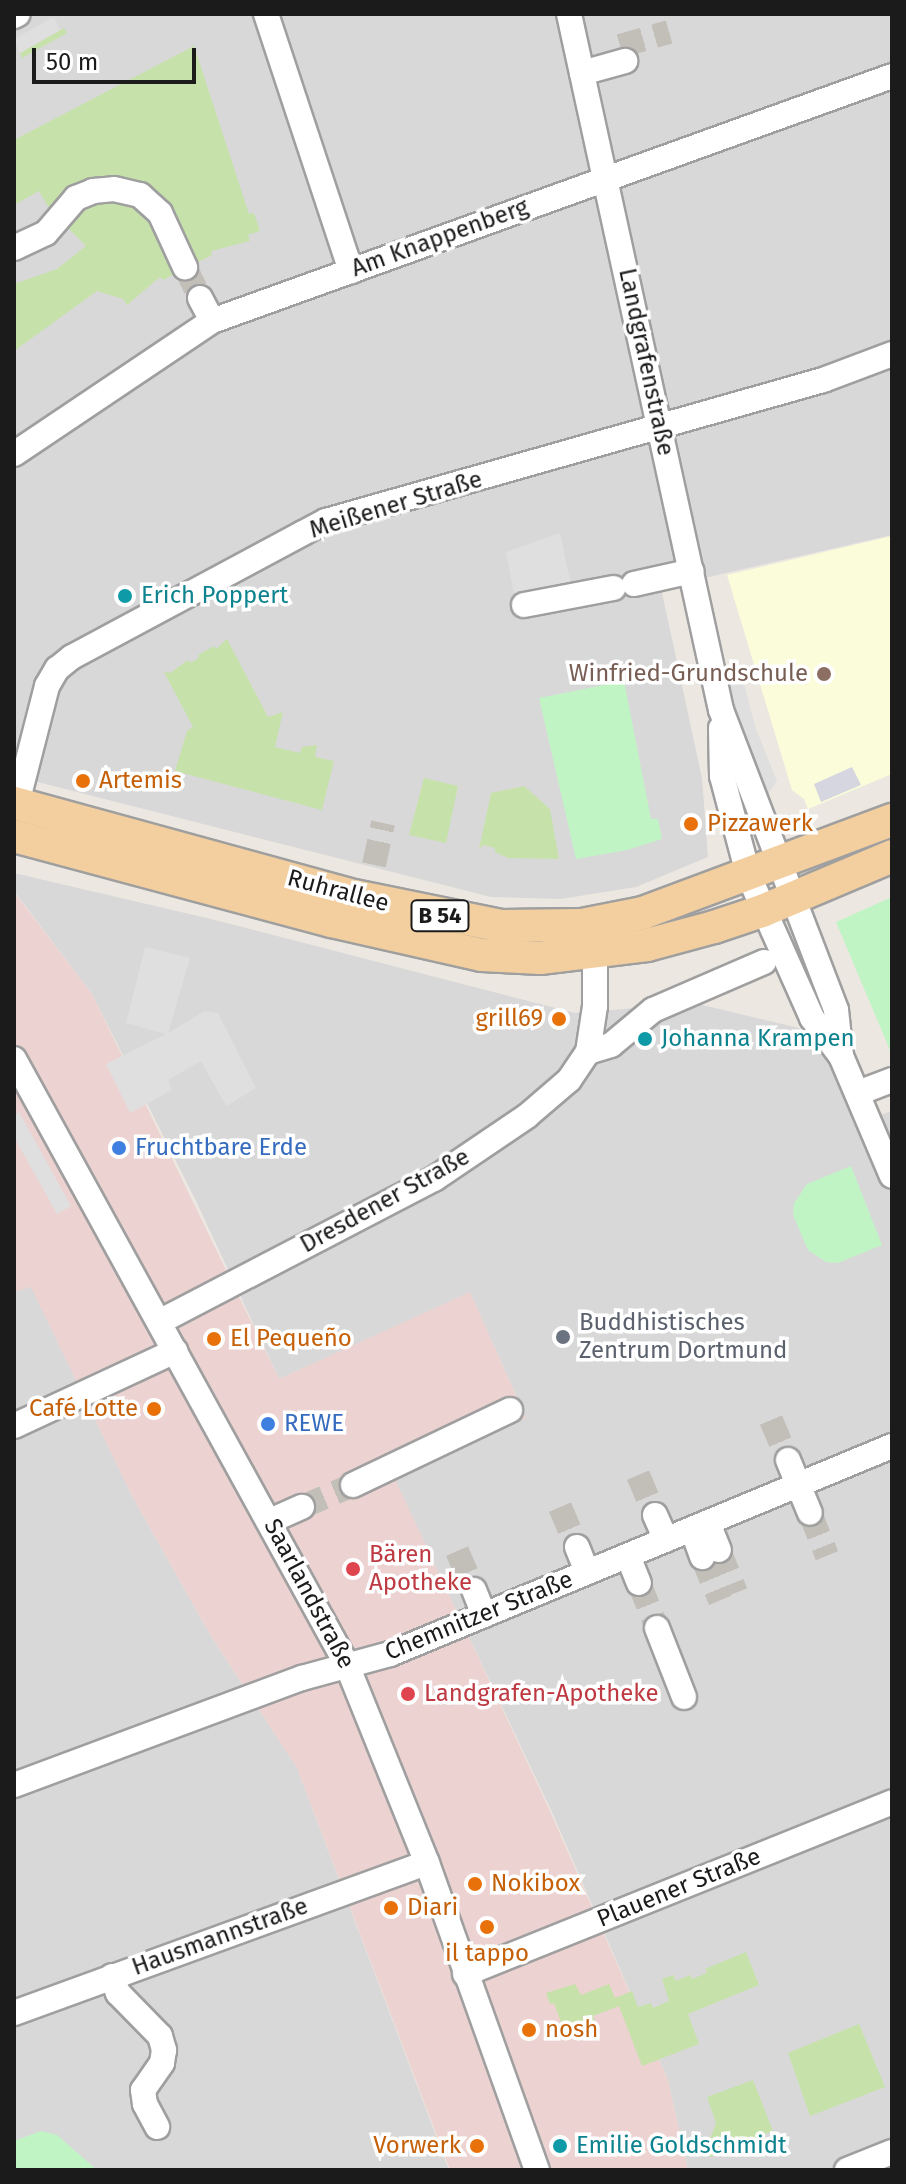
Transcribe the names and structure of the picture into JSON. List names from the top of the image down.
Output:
{
  "streets": {
    "main road": ["Ruhrallee", "B 54"],
    "street": [
      "Am Knappenberg",
      "Landgrafenstraße",
      "Meißener Straße",
      "Dresdener Straße",
      "Saarlandstraße",
      "Chemnitzer Straße",
      "Plauener Straße",
      "Hausmannstraße"
    ]
  },
  "crossings": [
    ["Am Knappenberg", "Landgrafenstraße"],
    ["Landgrafenstraße", "Meißener Straße"],
    ["Landgrafenstraße", "Ruhrallee"],
    ["Meißener Straße", "Ruhrallee"],
    ["Ruhrallee", "Dresdener Straße"],
    ["Dresdener Straße", "Saarlandstraße"],
    ["Saarlandstraße", "Chemnitzer Straße"],
    ["Saarlandstraße", "Plauener Straße"],
    ["Saarlandstraße", "Hausmannstraße"]
  ],
  "places": [
    "Erich Poppert",
    "Winfried-Grundschule",
    "Artemis",
    "Pizzawerk",
    "grill69",
    "Johanna Krampen",
    "Fruchtbare Erde",
    "Buddhistisches Zentrum Dortmund",
    "El Pequeño",
    "Café Lotte",
    "REWE",
    "Bären Apotheke",
    "Landgrafen-Apotheke",
    "Nokibox",
    "Diari",
    "il tappo",
    "nosh",
    "Vorwerk",
    "Emilie Goldschmidt"
  ],
  "scale_bar": "50 m"
}
